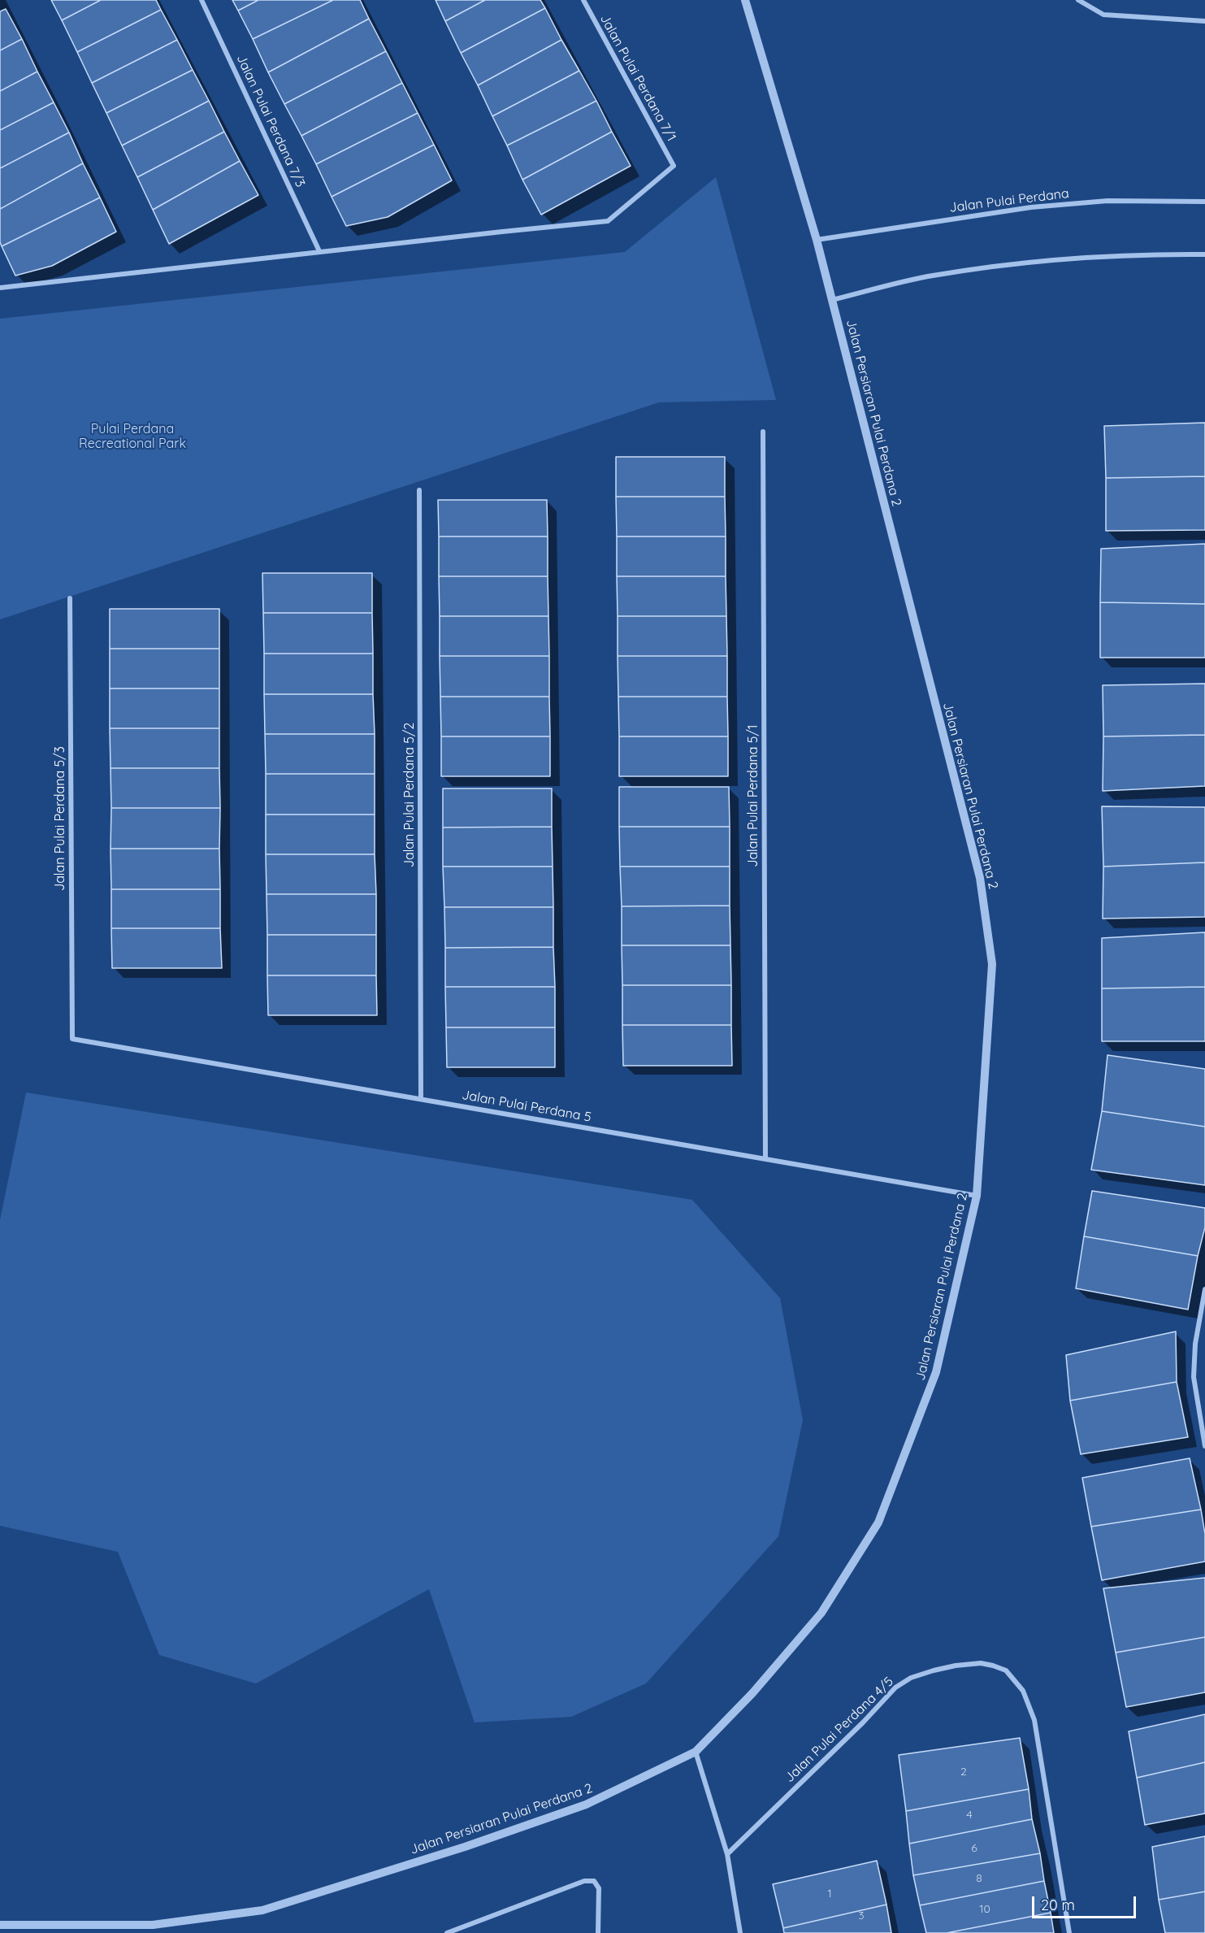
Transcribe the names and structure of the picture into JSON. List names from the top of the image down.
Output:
{
  "streets": {
    "street": [
      "Jalan Pulai Perdana 7/1",
      "Jalan Pulai Perdana 7/3",
      "Jalan Pulai Perdana",
      "Jalan Persiaran Pulai Perdana 2",
      "Jalan Pulai Perdana 5/2",
      "Jalan Pulai Perdana 5/1",
      "Jalan Pulai Perdana 5/3",
      "Jalan Pulai Perdana 5",
      "Jalan Pulai Perdana 4/5"
    ]
  },
  "crossings": [
    ["Jalan Pulai Perdana 7/1", "Jalan Pulai Perdana 7/3"],
    ["Jalan Pulai Perdana", "Jalan Persiaran Pulai Perdana 2"],
    ["Jalan Persiaran Pulai Perdana 2", "Jalan Pulai Perdana 5"],
    ["Jalan Pulai Perdana 5/2", "Jalan Pulai Perdana 5"],
    ["Jalan Pulai Perdana 5/1", "Jalan Pulai Perdana 5"],
    ["Jalan Pulai Perdana 5/3", "Jalan Pulai Perdana 5"]
  ],
  "parks": ["Pulai Perdana Recreational Park"],
  "house_numbers": [
    "2",
    "4",
    "6",
    "8",
    "1",
    "10",
    "3"
  ],
  "scale_bar": "20 m"
}
